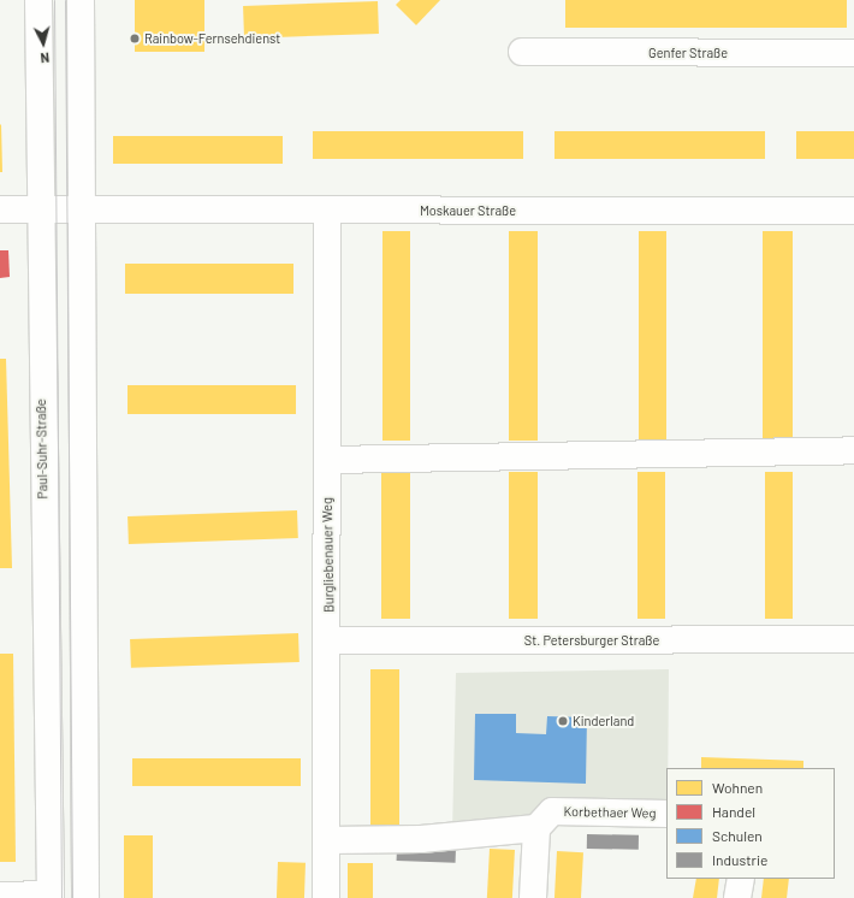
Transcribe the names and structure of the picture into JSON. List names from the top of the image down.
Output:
{
  "streets": {
    "street": [
      "Genfer Straße",
      "Moskauer Straße",
      "Paul-Suhr-Straße",
      "Burgliebenauer Weg",
      "St. Petersburger Straße",
      "Korbethaer Weg"
    ]
  },
  "crossings": [
    ["Moskauer Straße", "Paul-Suhr-Straße"],
    ["Moskauer Straße", "Burgliebenauer Weg"],
    ["Burgliebenauer Weg", "St. Petersburger Straße"],
    ["Burgliebenauer Weg", "Korbethaer Weg"]
  ],
  "places": ["Rainbow-Fernsehdienst", "Kinderland"],
  "legend": [
    "Wohnen",
    "Handel",
    "Schulen",
    "Industrie"
  ],
  "north": "bottom"
}
